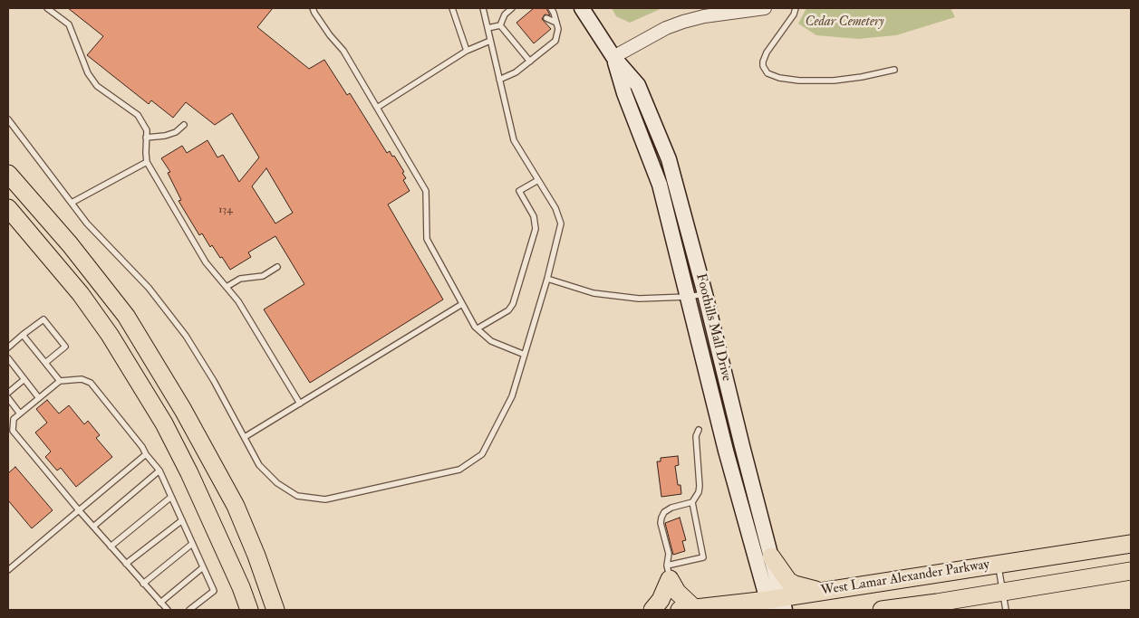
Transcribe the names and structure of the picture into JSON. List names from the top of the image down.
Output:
{
  "streets": {
    "highway": ["West Lamar Alexander Parkway"],
    "main road": ["Foothills Mall Drive"]
  },
  "crossings": [
    ["Foothills Mall Drive", "West Lamar Alexander Parkway"]
  ],
  "parks": ["Cedar Cemetery"],
  "house_numbers": ["134"]
}
